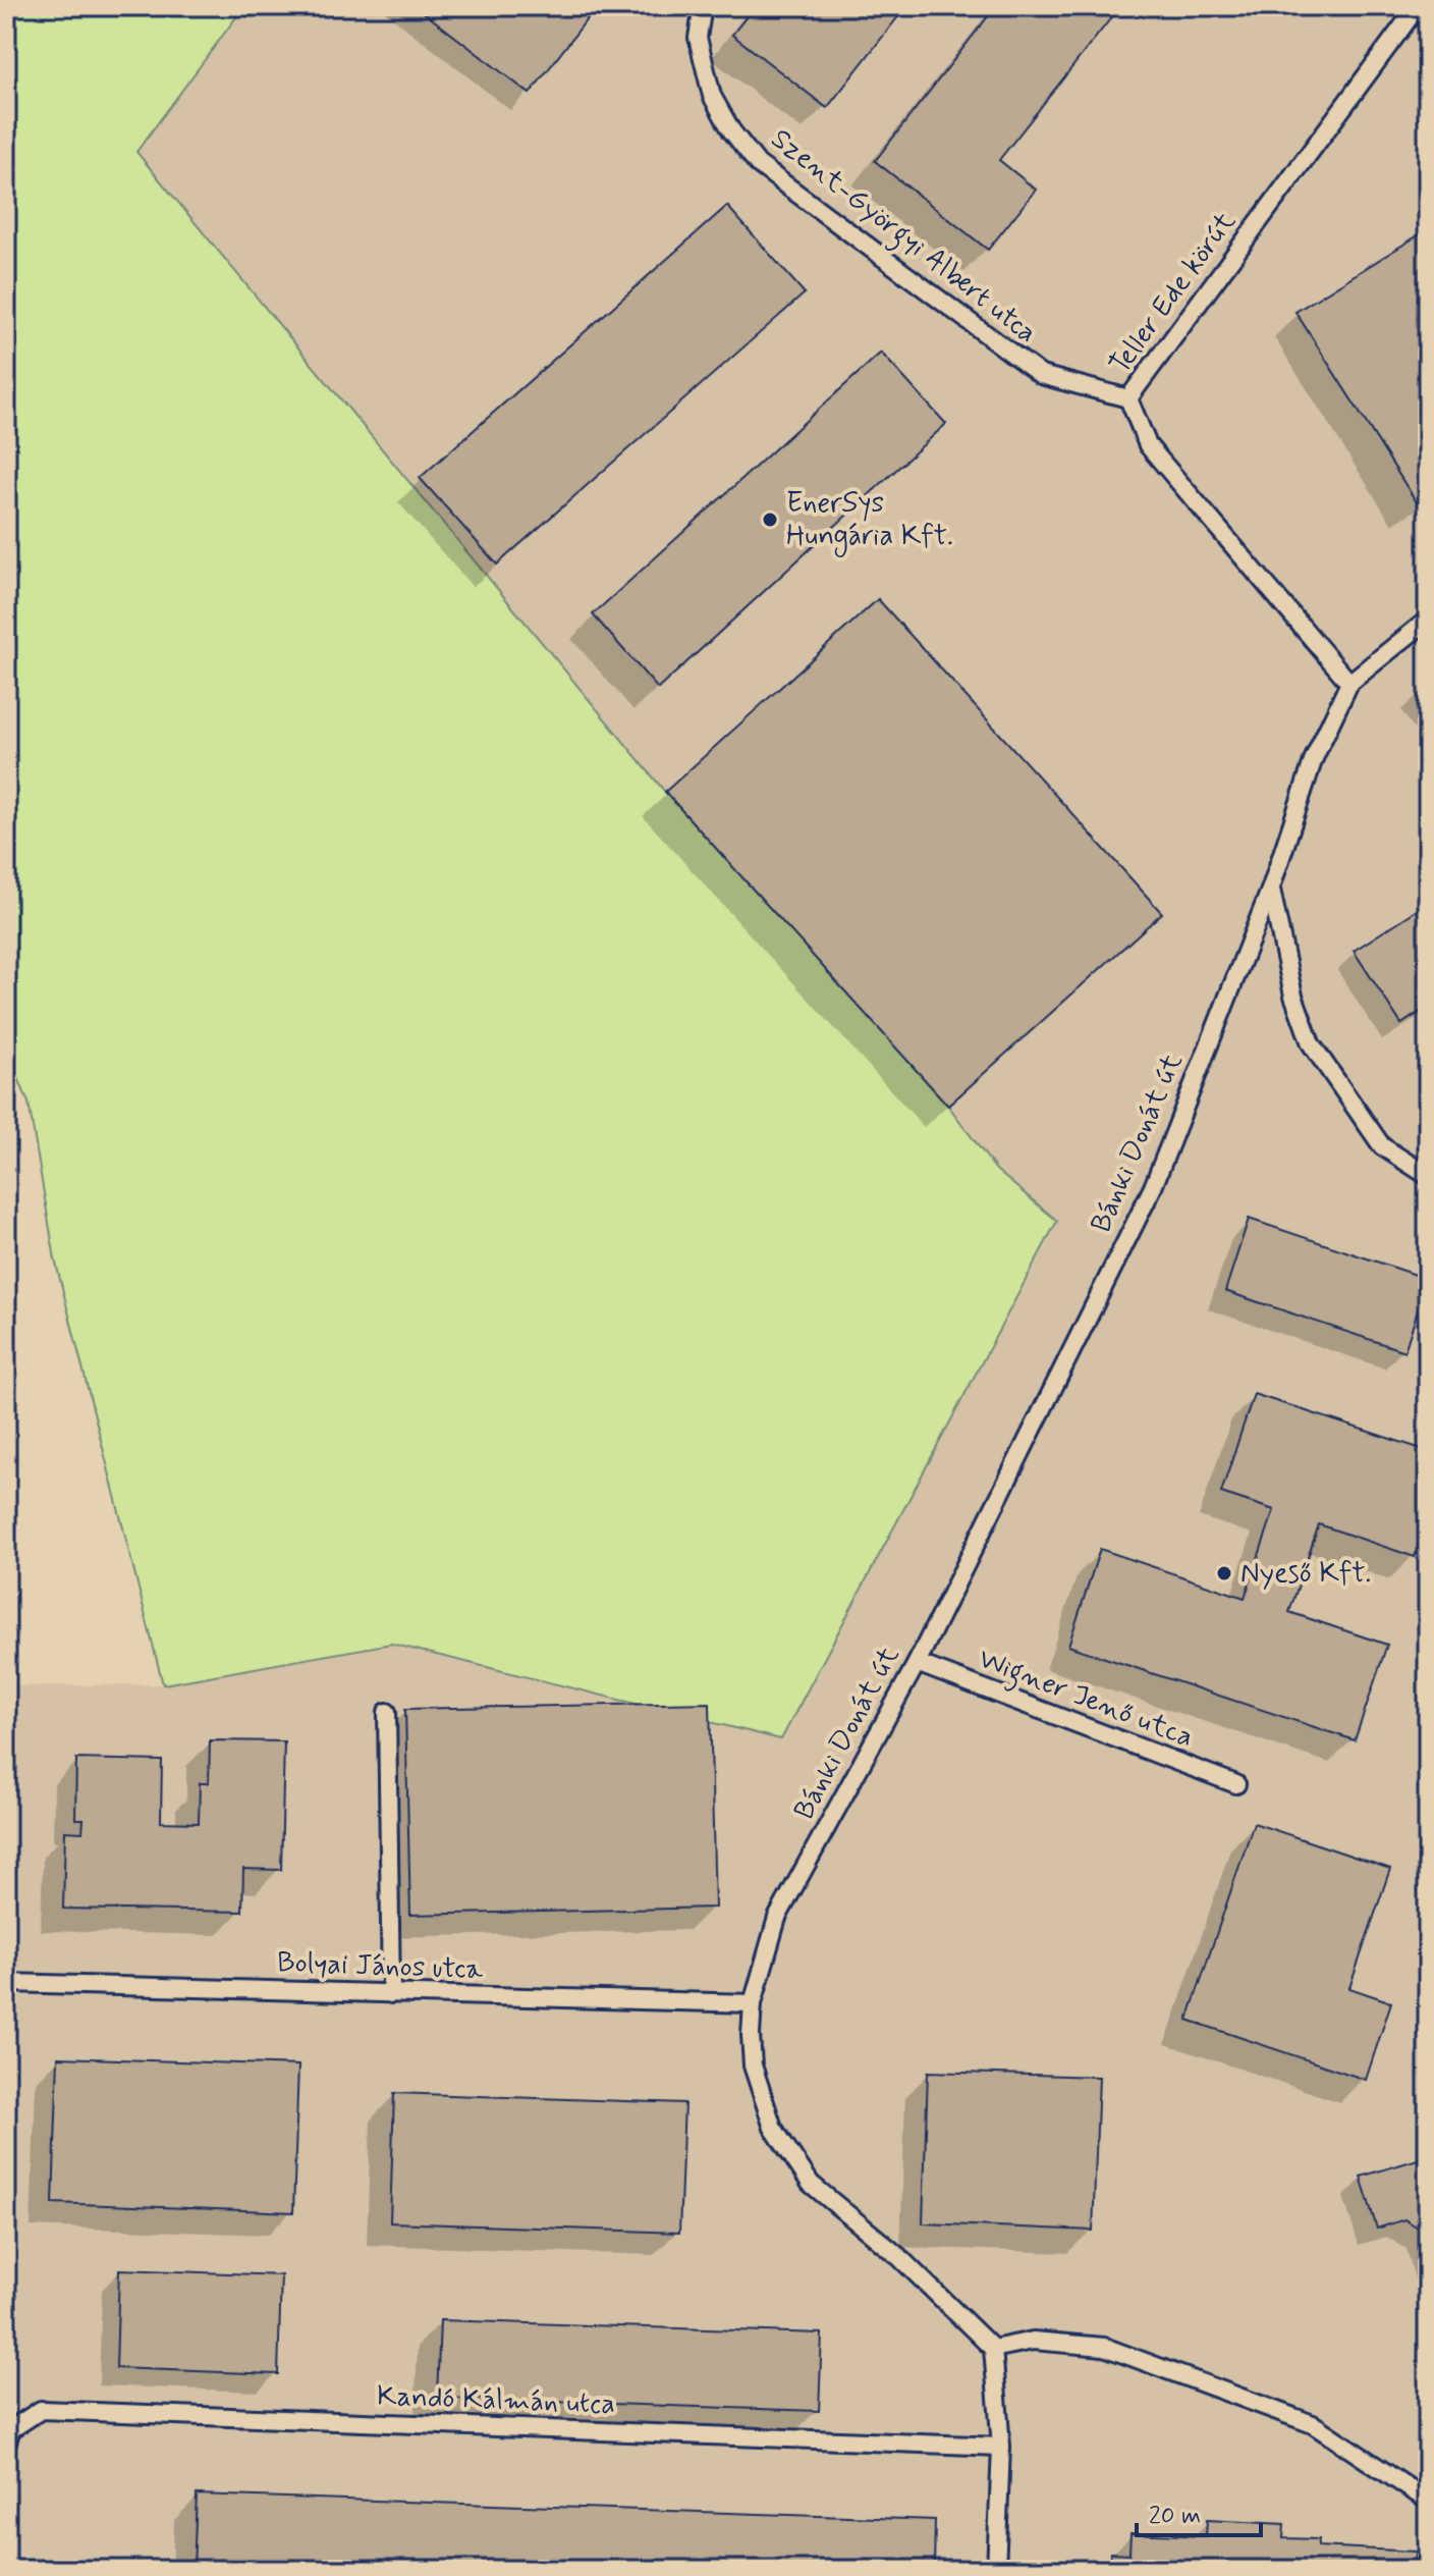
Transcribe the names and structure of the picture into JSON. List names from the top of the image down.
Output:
{
  "streets": {
    "lane": [
      "Szent-Györgyi Albert utca",
      "Teller Ede körút",
      "Bánki Donát út",
      "Wigner Jenő utca",
      "Bolyai János utca",
      "Kandó Kálmán utca"
    ]
  },
  "crossings": [
    ["Szent-Györgyi Albert utca", "Teller Ede körút"],
    ["Teller Ede körút", "Bánki Donát út"],
    ["Bánki Donát út", "Wigner Jenő utca"],
    ["Bánki Donát út", "Bolyai János utca"]
  ],
  "places": ["EnerSys Hungária Kft.", "Nyeső Kft."],
  "scale_bar": "20 m"
}
